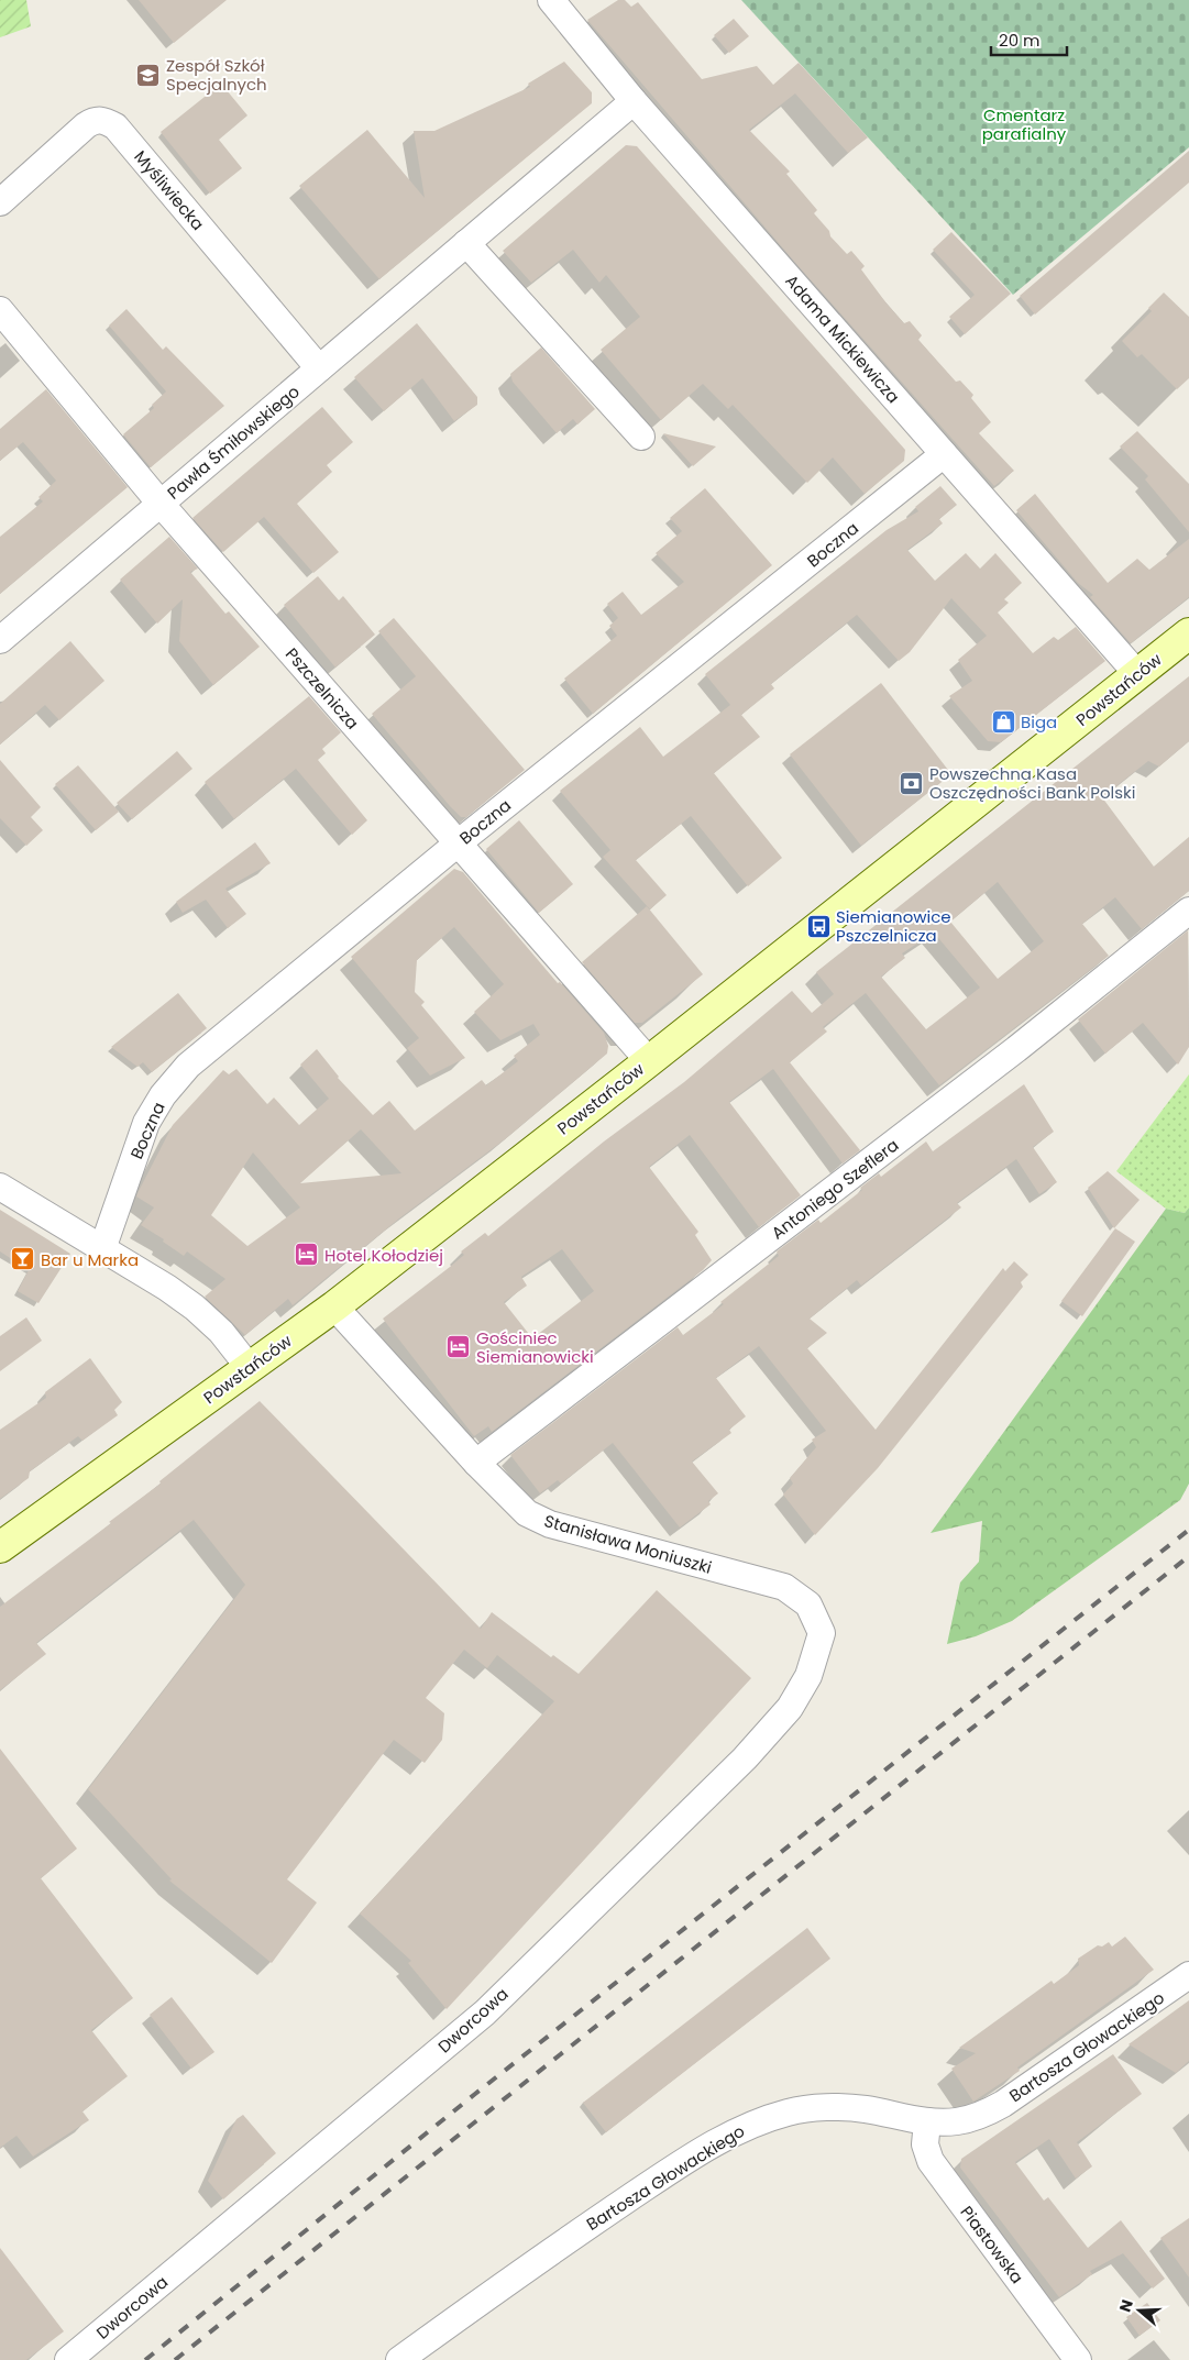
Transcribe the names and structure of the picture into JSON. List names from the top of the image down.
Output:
{
  "streets": {
    "street": [
      "Myśliwiecka",
      "Adama Mickiewicza",
      "Pawła Śmiłowskiego",
      "Boczna",
      "Pszczelnicza",
      "Powstańców",
      "Antoniego Szeflera",
      "Stanisława Moniuszki",
      "Dworcowa",
      "Bartosza Głowackiego",
      "Piastowska"
    ]
  },
  "crossings": [
    ["Myśliwiecka", "Pawła Śmiłowskiego"],
    ["Adama Mickiewicza", "Pawła Śmiłowskiego"],
    ["Adama Mickiewicza", "Boczna"],
    ["Adama Mickiewicza", "Powstańców"],
    ["Pawła Śmiłowskiego", "Pszczelnicza"],
    ["Boczna", "Pszczelnicza"],
    ["Pszczelnicza", "Powstańców"],
    ["Powstańców", "Stanisława Moniuszki"],
    ["Antoniego Szeflera", "Stanisława Moniuszki"],
    ["Stanisława Moniuszki", "Dworcowa"],
    ["Bartosza Głowackiego", "Piastowska"]
  ],
  "parks": ["Cmentarz parafialny"],
  "places": {
    "school or university": ["Zespół Szkół Specjalnych"],
    "shop": ["Biga"],
    "bank": ["Powszechna Kasa Oszczędności Bank Polski"],
    "bus stop": ["Siemianowice Pszczelnicza"],
    "hotel": ["Hotel Kołodziej", "Gościniec Siemianowicki"],
    "bar": ["Bar u Marka"]
  },
  "scale_bar": "20 m",
  "north": "left"
}
